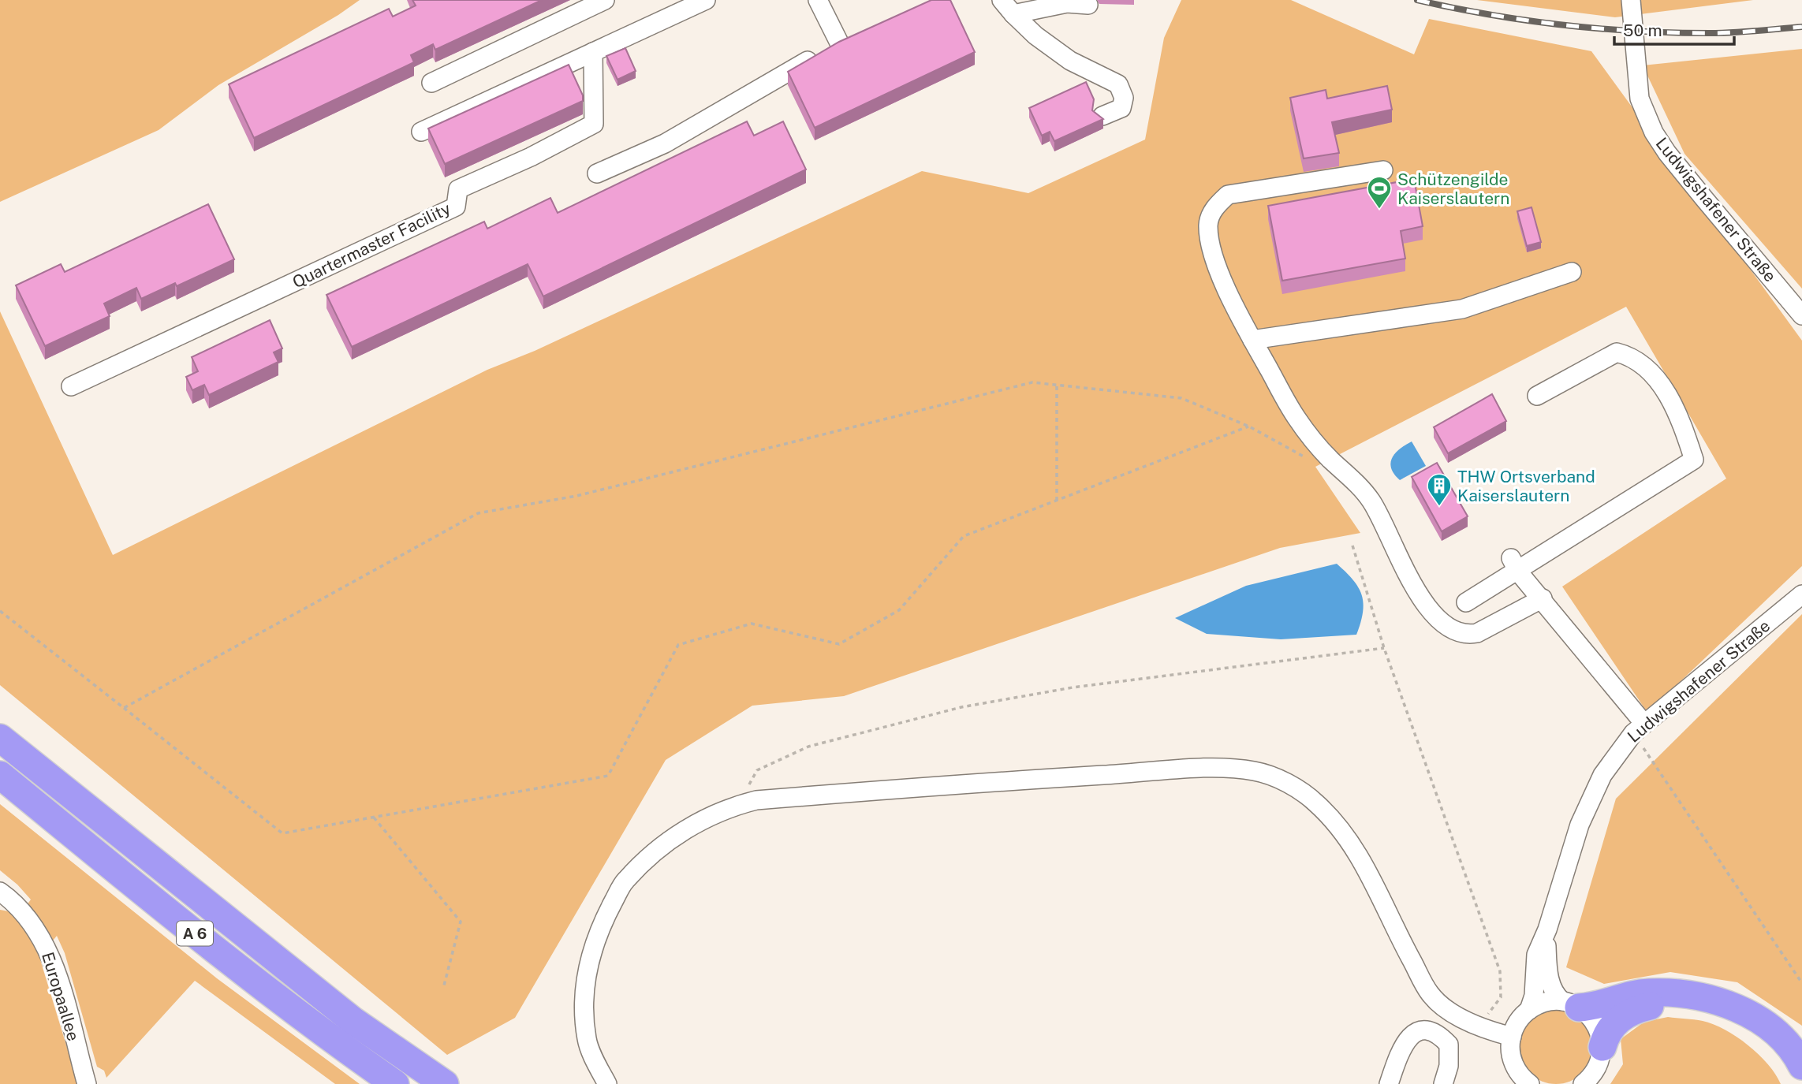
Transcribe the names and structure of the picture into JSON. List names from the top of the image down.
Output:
{
  "streets": {
    "highway": ["A 6"],
    "street": ["Ludwigshafener Straße", "Quartermaster Facility", "Europaallee"]
  },
  "places": {
    "sports": ["Schützengilde Kaiserslautern"],
    "building": ["THW Ortsverband Kaiserslautern"]
  },
  "scale_bar": "50 m"
}
